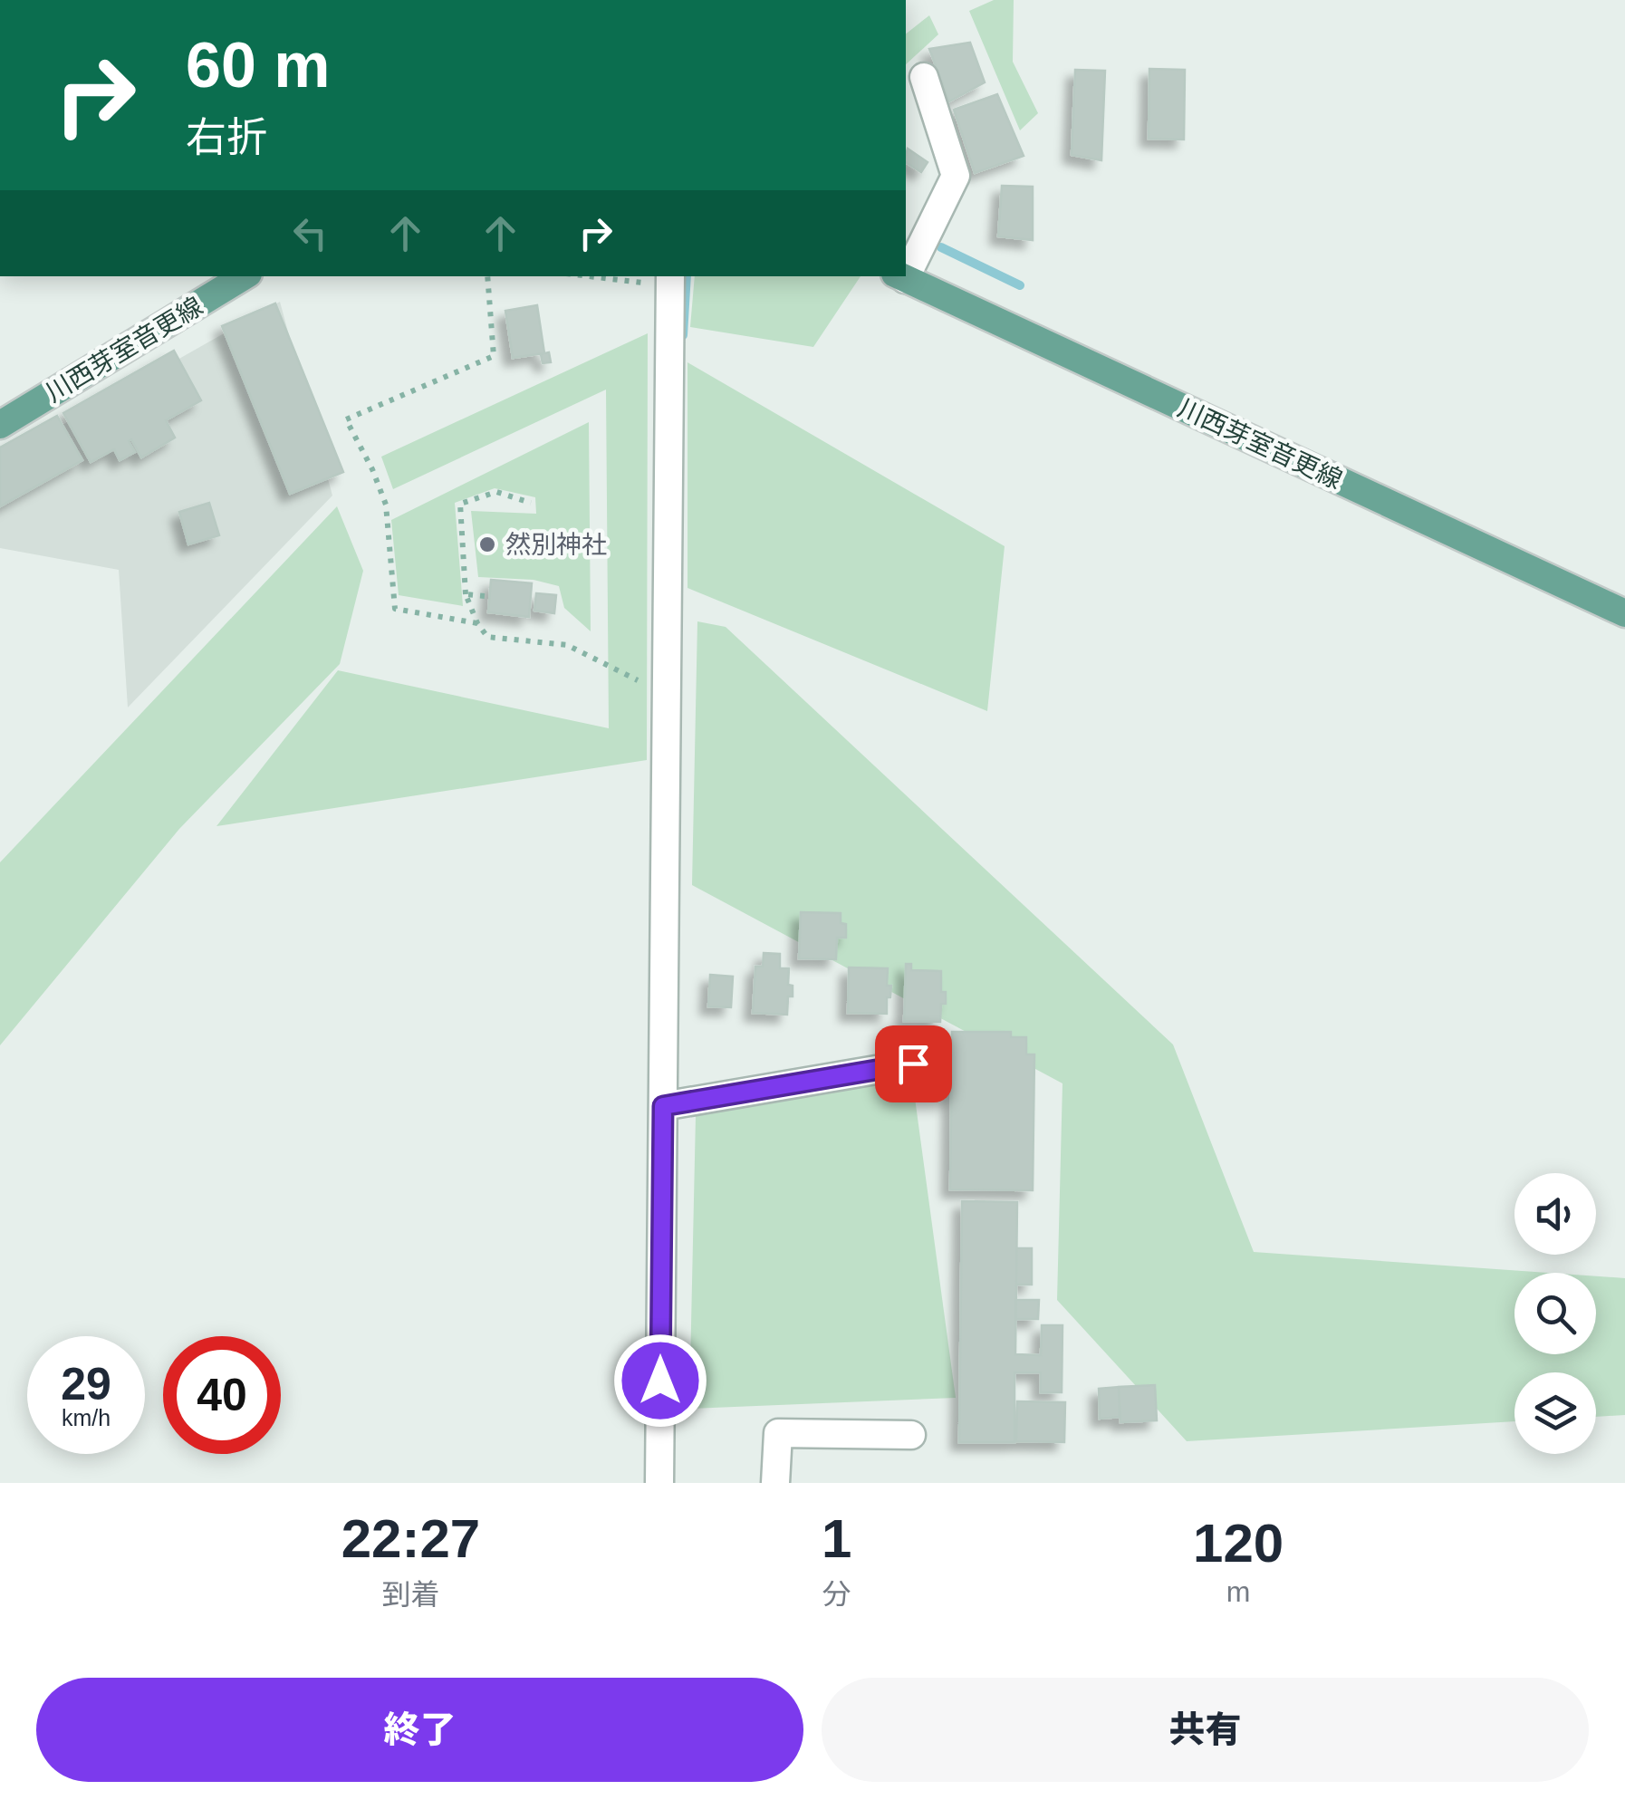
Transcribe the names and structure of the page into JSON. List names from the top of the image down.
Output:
{
  "streets": {
    "main road": ["川西芽室音更線"]
  },
  "places": ["然別神社"],
  "page": {
    "turn": ["60 m", "右折"],
    "speed": "29 km/h",
    "limit": "40",
    "eta": [
      "22:27",
      "到着",
      "1",
      "分",
      "120",
      "m"
    ],
    "buttons": ["終了", "共有"]
  }
}
